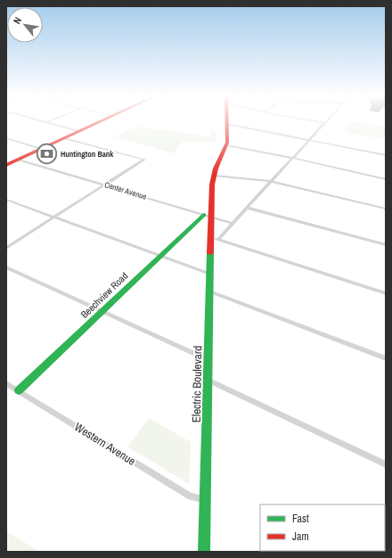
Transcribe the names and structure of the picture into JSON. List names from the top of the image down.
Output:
{
  "streets": {
    "main road": ["Beechview Road", "Electric Boulevard"],
    "street": ["Center Avenue", "Western Avenue"]
  },
  "crossings": [
    ["Center Avenue", "Beechview Road"],
    ["Center Avenue", "Electric Boulevard"],
    ["Beechview Road", "Electric Boulevard"],
    ["Beechview Road", "Western Avenue"],
    ["Electric Boulevard", "Western Avenue"]
  ],
  "places": {
    "bank": ["Huntington Bank"]
  },
  "legend": ["Fast", "Jam"],
  "north": "top left"
}
